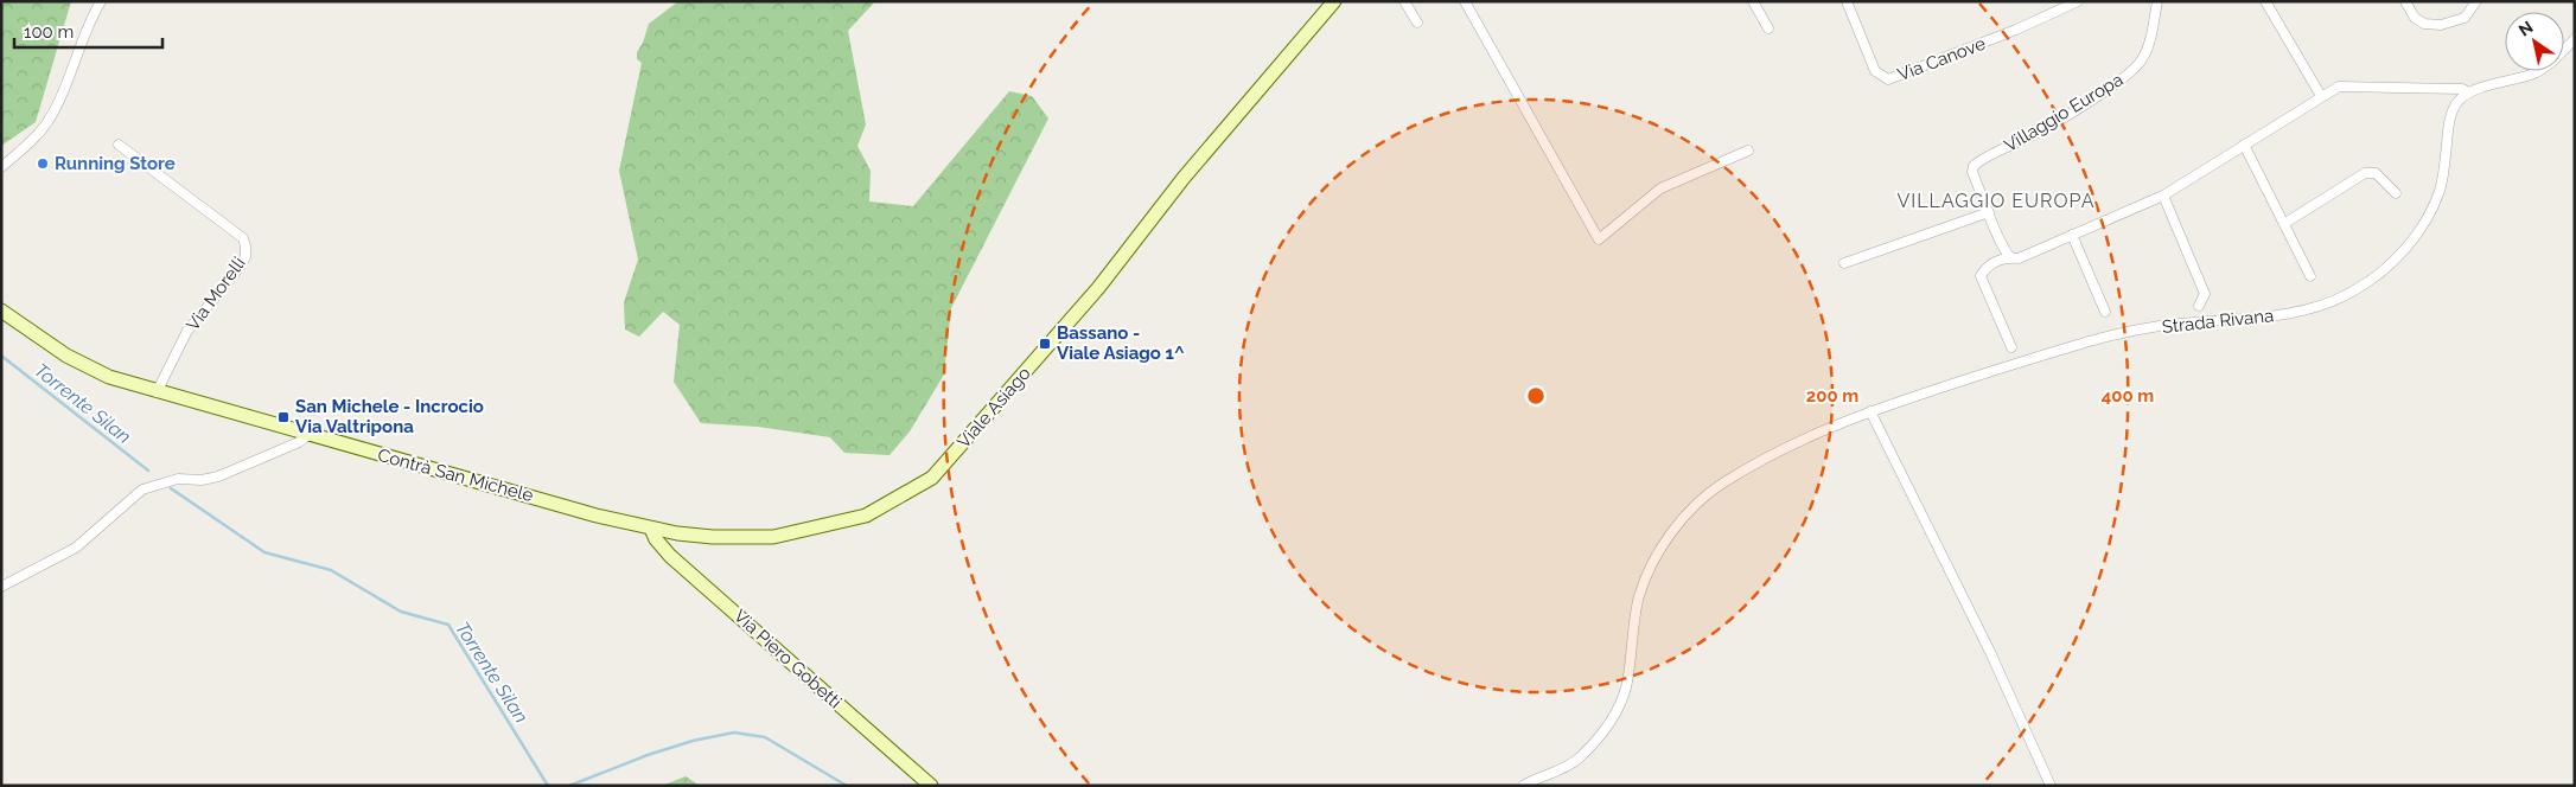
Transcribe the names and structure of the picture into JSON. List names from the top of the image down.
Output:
{
  "streets": {
    "main road": ["Viale Asiago", "Contrà San Michele", "Via Piero Gobetti"],
    "street": [
      "Via Canove",
      "Villaggio Europa",
      "Via Morelli",
      "Strada Rivana"
    ]
  },
  "crossings": [
    ["Via Morelli", "Contrà San Michele"],
    ["Viale Asiago", "Contrà San Michele"],
    ["Viale Asiago", "Via Piero Gobetti"],
    ["Contrà San Michele", "Via Piero Gobetti"]
  ],
  "districts": ["VILLAGGIO EUROPA"],
  "water": ["Torrente Silan"],
  "places": {
    "other": ["Running Store"],
    "transit": ["Bassano - Viale Asiago 1^", "San Michele - Incrocio Via Valtripona"]
  },
  "scale_bar": "100 m",
  "north": "top left",
  "rings": ["200 m", "400 m"]
}
